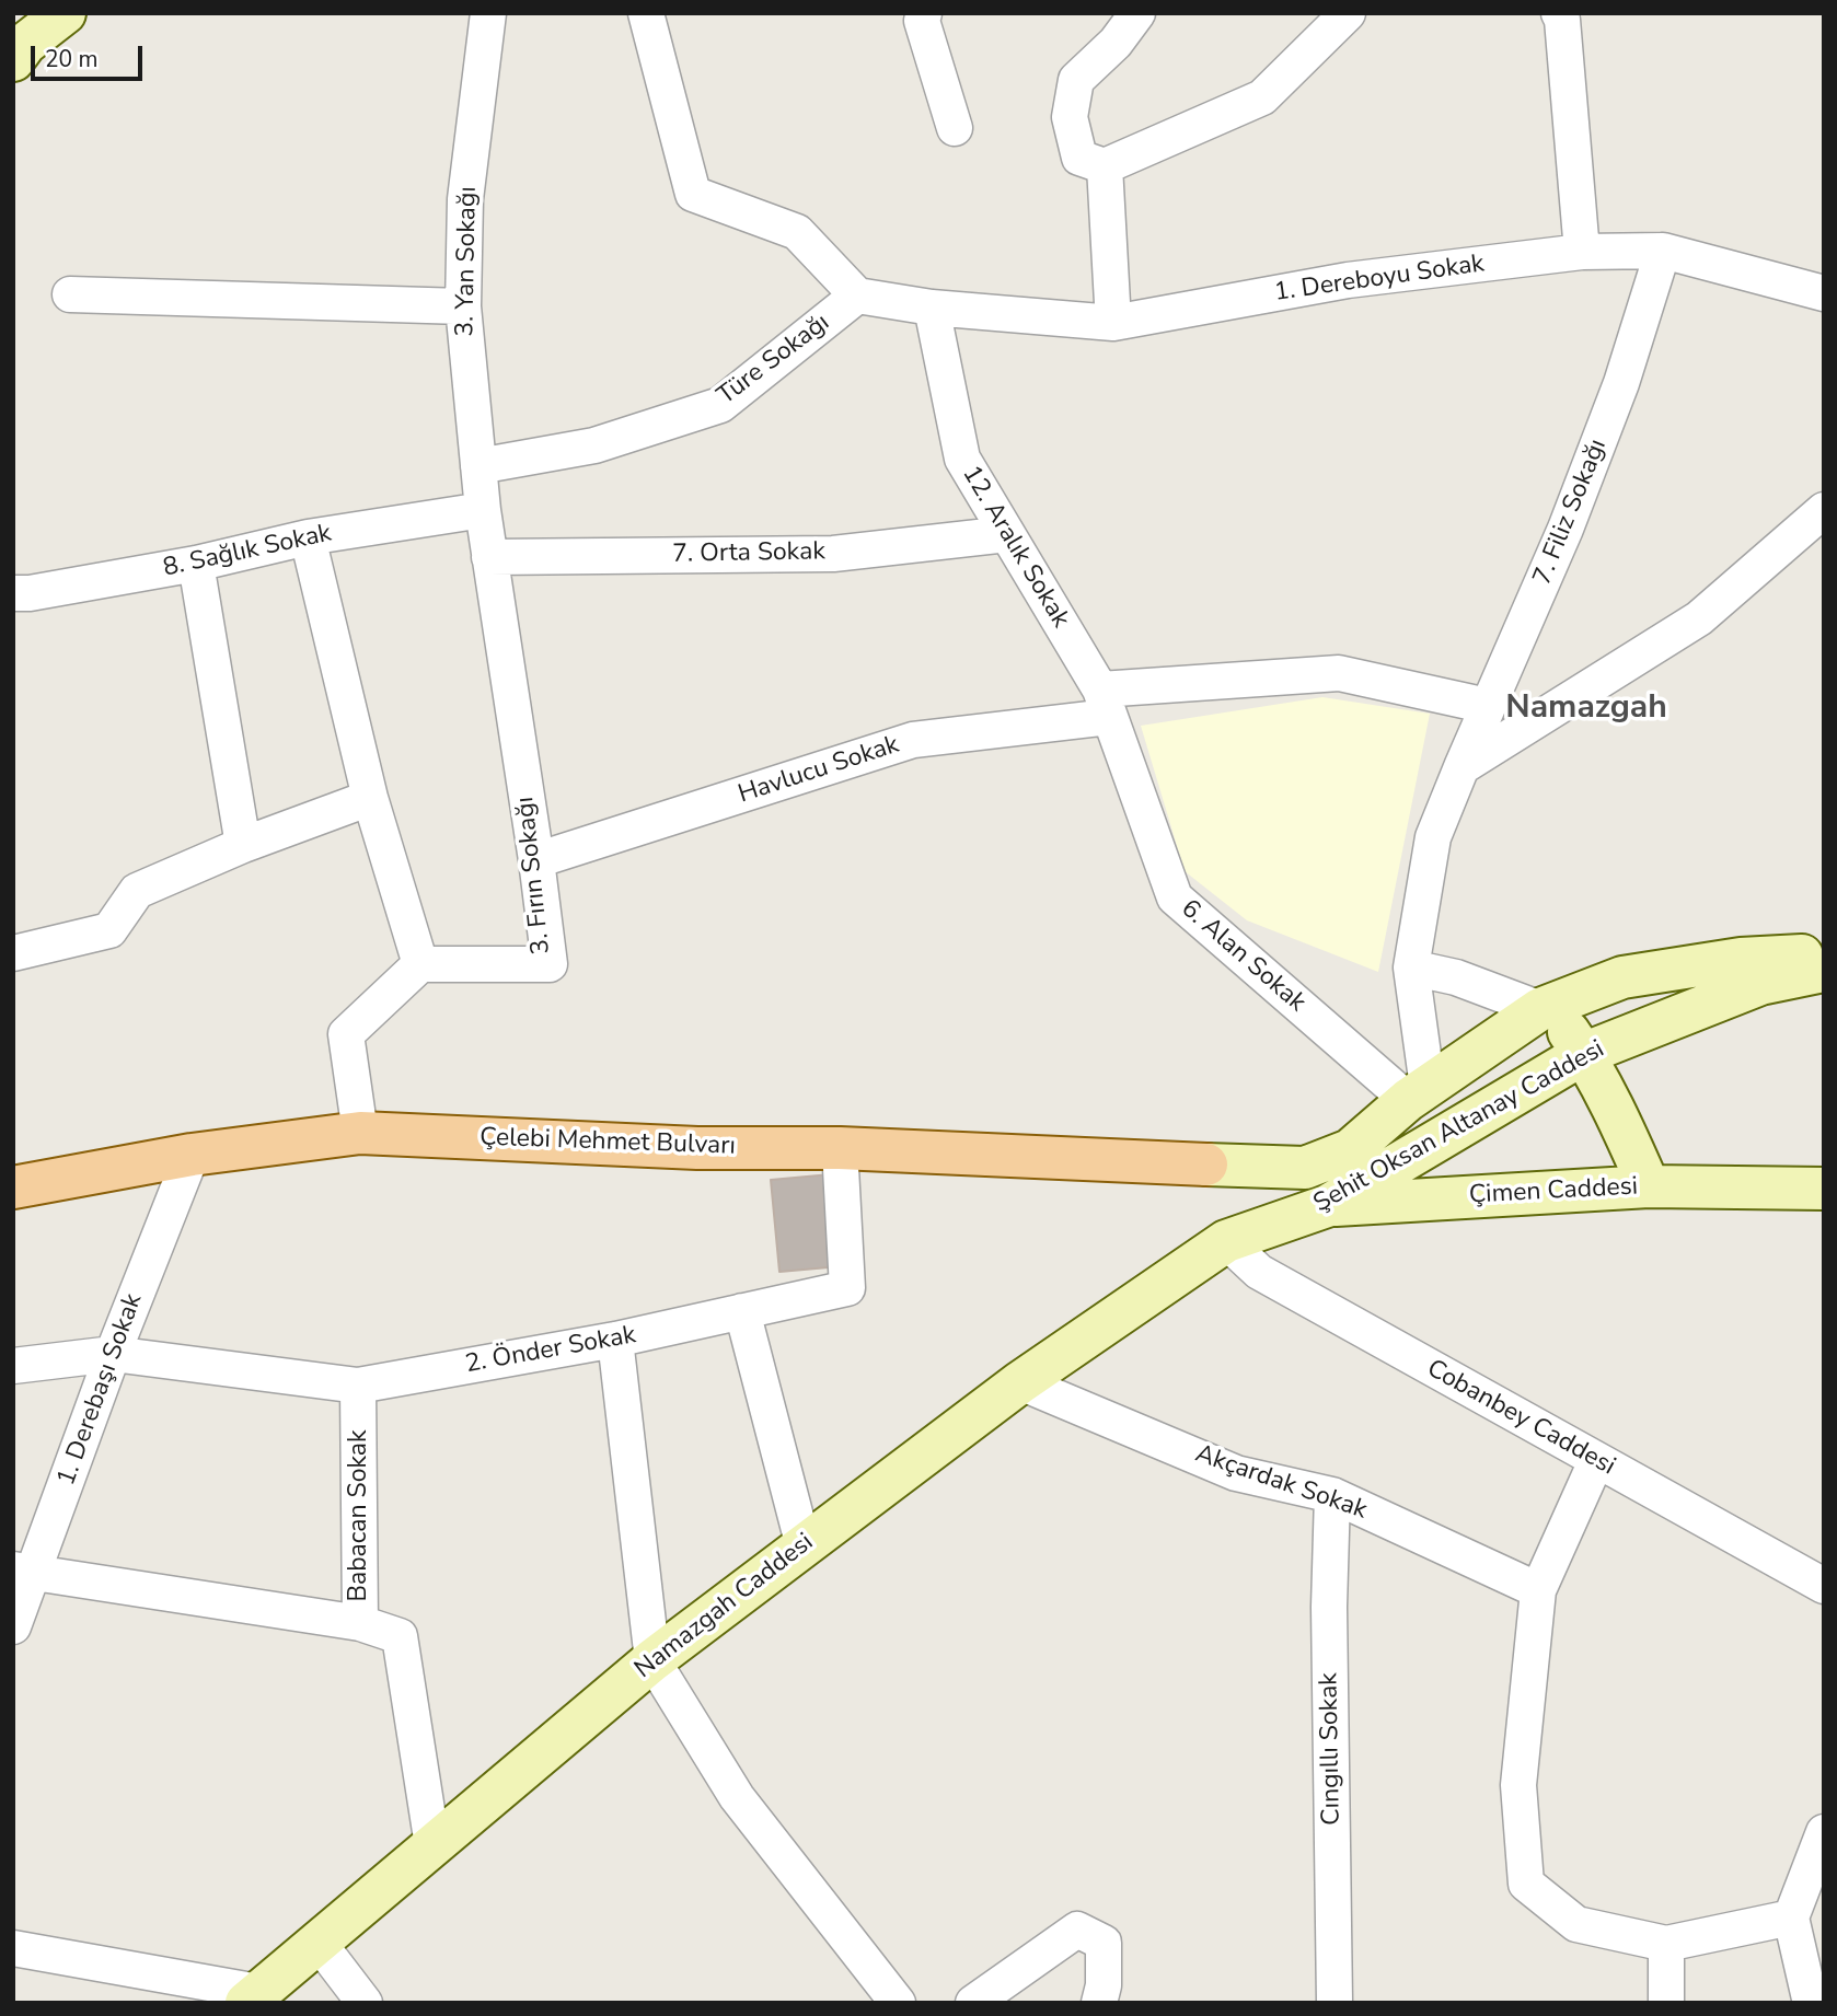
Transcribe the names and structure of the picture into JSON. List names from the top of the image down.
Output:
{
  "streets": {
    "main road": [
      "Şehit Oksan Altanay Caddesi",
      "Çelebi Mehmet Bulvarı",
      "Çimen Caddesi",
      "Namazgah Caddesi"
    ],
    "street": [
      "3. Yan Sokağı",
      "1. Dereboyu Sokak",
      "Türe Sokağı",
      "7. Filiz Sokağı",
      "12. Aralık Sokak",
      "8. Sağlık Sokak",
      "7. Orta Sokak",
      "Havlucu Sokak",
      "3. Fırın Sokağı",
      "6. Alan Sokak",
      "2. Önder Sokak",
      "1. Derebaşı Sokak",
      "Cobanbey Caddesi",
      "Akçardak Sokak",
      "Babacan Sokak",
      "Cıngıllı Sokak"
    ]
  },
  "crossings": [
    ["3. Yan Sokağı", "Türe Sokağı"],
    ["3. Yan Sokağı", "8. Sağlık Sokak"],
    ["3. Yan Sokağı", "3. Fırın Sokağı"],
    ["1. Dereboyu Sokak", "7. Filiz Sokağı"],
    ["1. Dereboyu Sokak", "12. Aralık Sokak"],
    ["7. Filiz Sokağı", "Havlucu Sokak"],
    ["7. Filiz Sokağı", "6. Alan Sokak"],
    ["7. Filiz Sokağı", "Şehit Oksan Altanay Caddesi"],
    ["12. Aralık Sokak", "7. Orta Sokak"],
    ["12. Aralık Sokak", "Havlucu Sokak"],
    ["12. Aralık Sokak", "6. Alan Sokak"],
    ["8. Sağlık Sokak", "3. Fırın Sokağı"],
    ["7. Orta Sokak", "3. Fırın Sokağı"],
    ["Havlucu Sokak", "3. Fırın Sokağı"],
    ["Havlucu Sokak", "6. Alan Sokak"],
    ["6. Alan Sokak", "Şehit Oksan Altanay Caddesi"],
    ["Şehit Oksan Altanay Caddesi", "Çelebi Mehmet Bulvarı"],
    ["Şehit Oksan Altanay Caddesi", "Çimen Caddesi"],
    ["Şehit Oksan Altanay Caddesi", "Cobanbey Caddesi"],
    ["Şehit Oksan Altanay Caddesi", "Namazgah Caddesi"],
    ["Çelebi Mehmet Bulvarı", "2. Önder Sokak"],
    ["Çelebi Mehmet Bulvarı", "1. Derebaşı Sokak"],
    ["2. Önder Sokak", "1. Derebaşı Sokak"],
    ["2. Önder Sokak", "Babacan Sokak"],
    ["Cobanbey Caddesi", "Namazgah Caddesi"],
    ["Akçardak Sokak", "Namazgah Caddesi"],
    ["Akçardak Sokak", "Cıngıllı Sokak"],
    ["Babacan Sokak", "Namazgah Caddesi"]
  ],
  "districts": ["Namazgah"],
  "scale_bar": "20 m"
}
